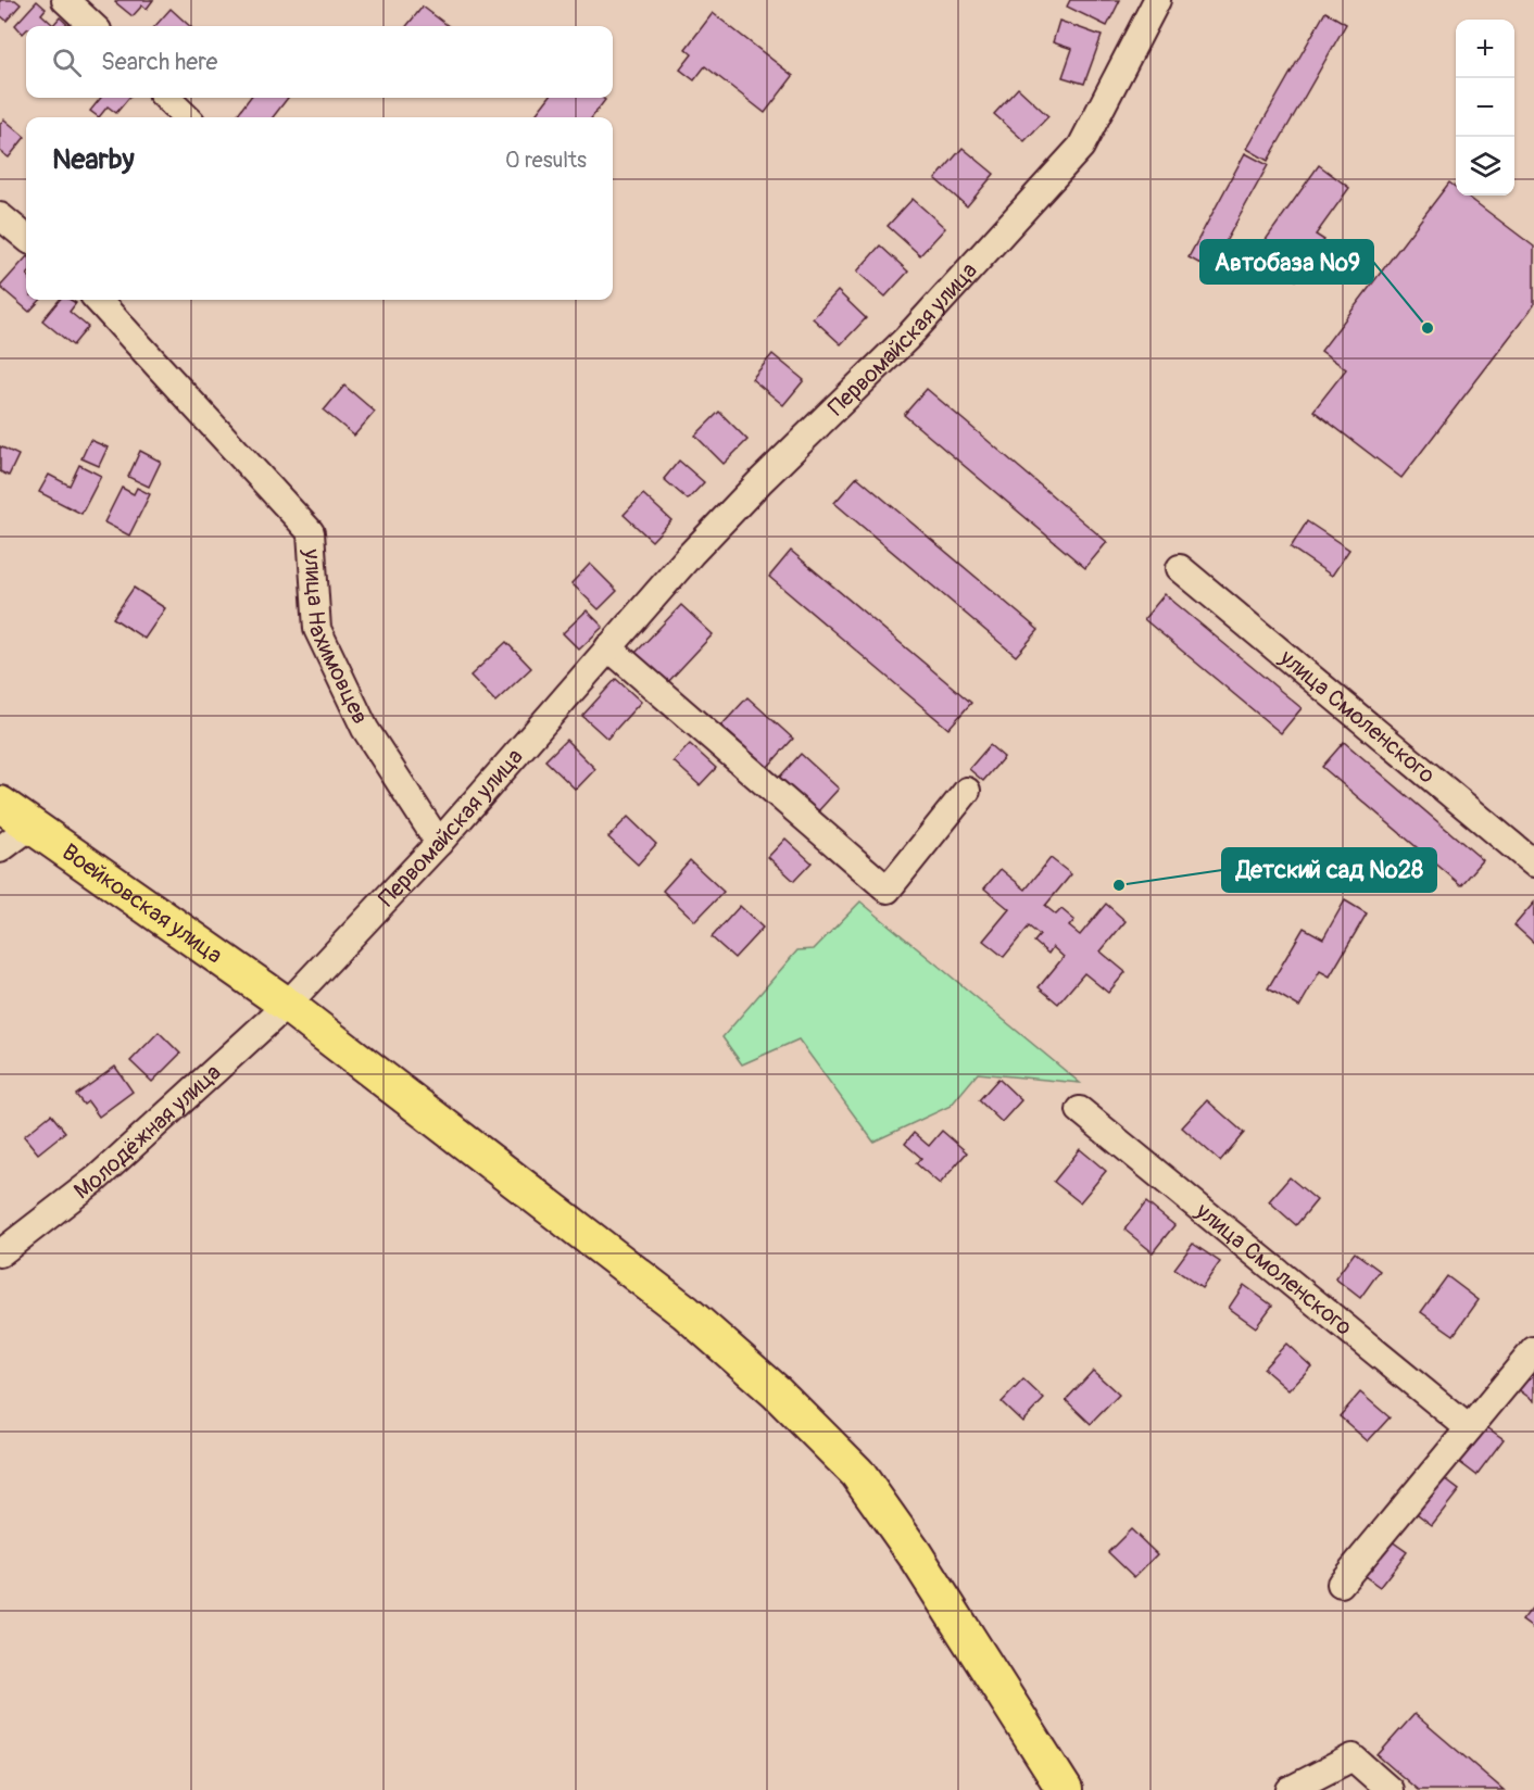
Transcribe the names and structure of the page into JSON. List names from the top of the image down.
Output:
{
  "streets": {
    "main road": ["Воейковская улица"],
    "street": [
      "Первомайская улица",
      "улица Нахимовцев",
      "улица Смоленского",
      "Молодёжная улица"
    ]
  },
  "crossings": [
    ["Первомайская улица", "улица Нахимовцев"],
    ["Первомайская улица", "Воейковская улица"],
    ["Первомайская улица", "Молодёжная улица"],
    ["Воейковская улица", "Молодёжная улица"]
  ],
  "places": ["Автобаза №9", "Детский сад №28"],
  "page": {
    "map_buttons": ["+", "−"],
    "search": "Search here",
    "heading": ["Nearby", "0 results"]
  }
}
